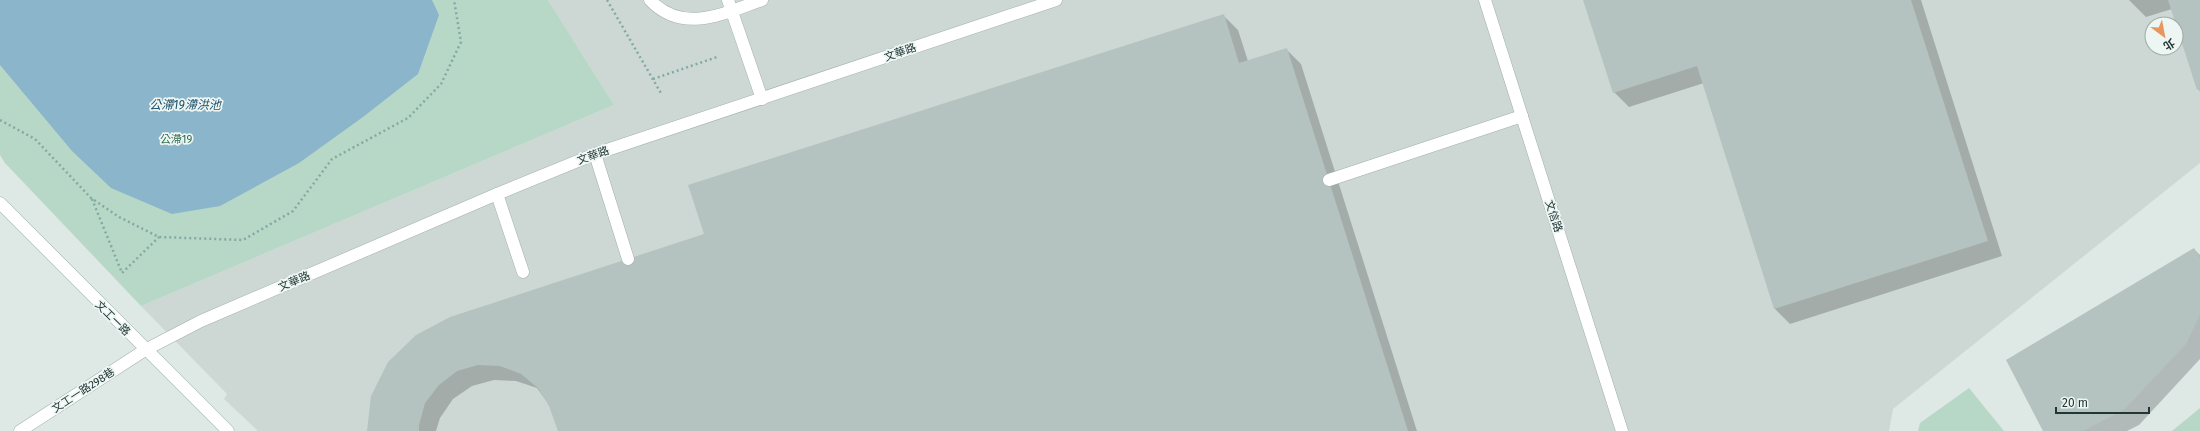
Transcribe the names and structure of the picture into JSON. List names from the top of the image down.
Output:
{
  "streets": {
    "street": [
      "文華路",
      "文信路",
      "文工一路",
      "文工一路298巷"
    ]
  },
  "crossings": [
    ["文華路", "文工一路"],
    ["文華路", "文工一路298巷"],
    ["文工一路", "文工一路298巷"]
  ],
  "water": ["公滯19滯洪池"],
  "parks": ["公滯19"],
  "scale_bar": "20 m",
  "north": "bottom right"
}
